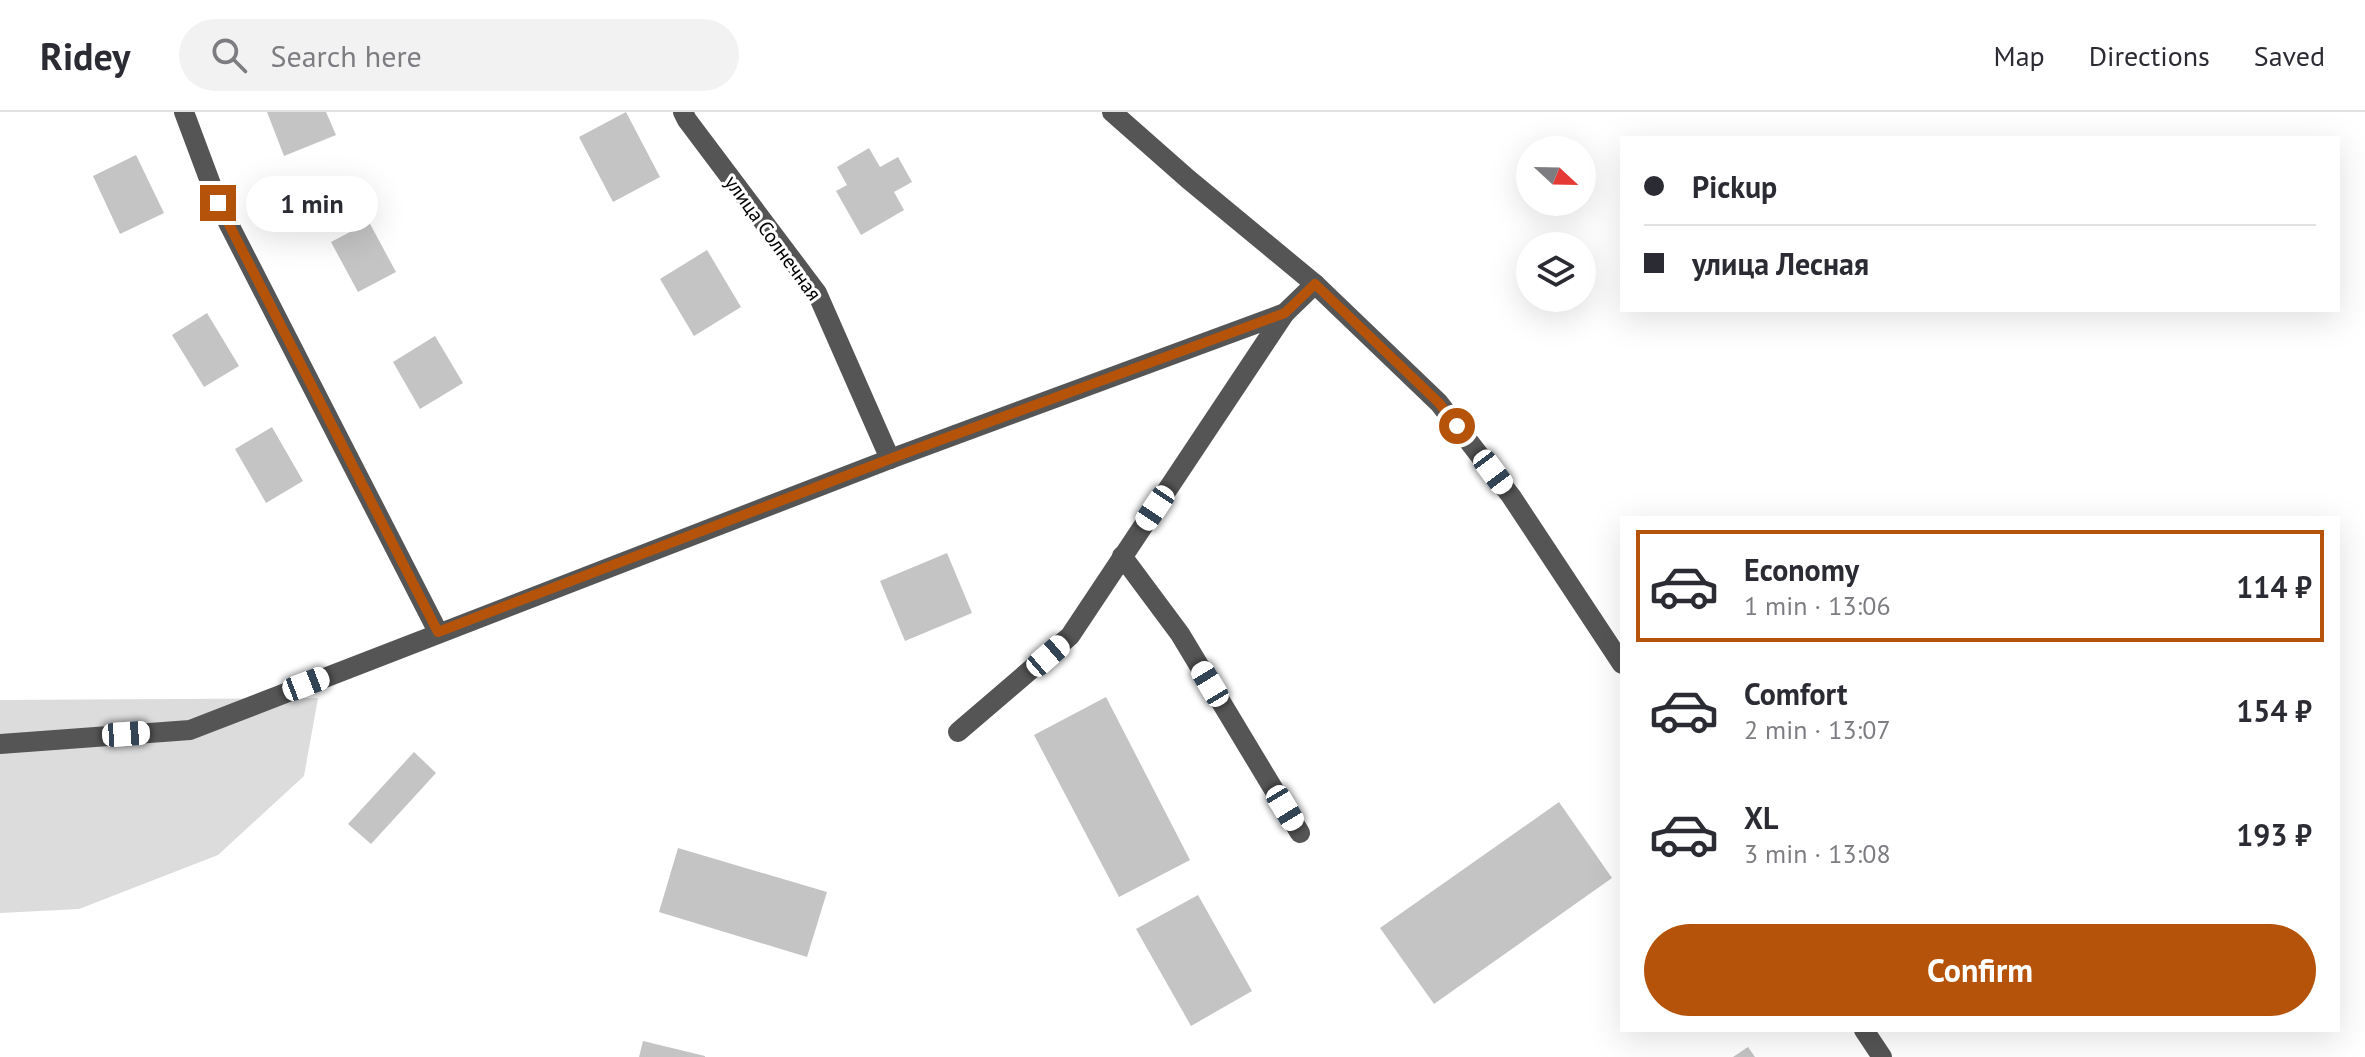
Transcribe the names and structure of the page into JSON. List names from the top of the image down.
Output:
{
  "streets": {
    "street": ["улица Солнечная"]
  },
  "north": "right",
  "page": {
    "header": "Ridey",
    "search": "Search here",
    "nav": ["Map", "Directions", "Saved"],
    "banner": ["Pickup", "улица Лесная"],
    "bubble": "1 min",
    "list": [
      {
        "name": "Economy",
        "note": "1 min · 13:06",
        "value": "114 ₽"
      },
      {
        "name": "Comfort",
        "note": "2 min · 13:07",
        "value": "154 ₽"
      },
      {
        "name": "XL",
        "note": "3 min · 13:08",
        "value": "193 ₽"
      }
    ],
    "buttons": "Confirm"
  }
}
